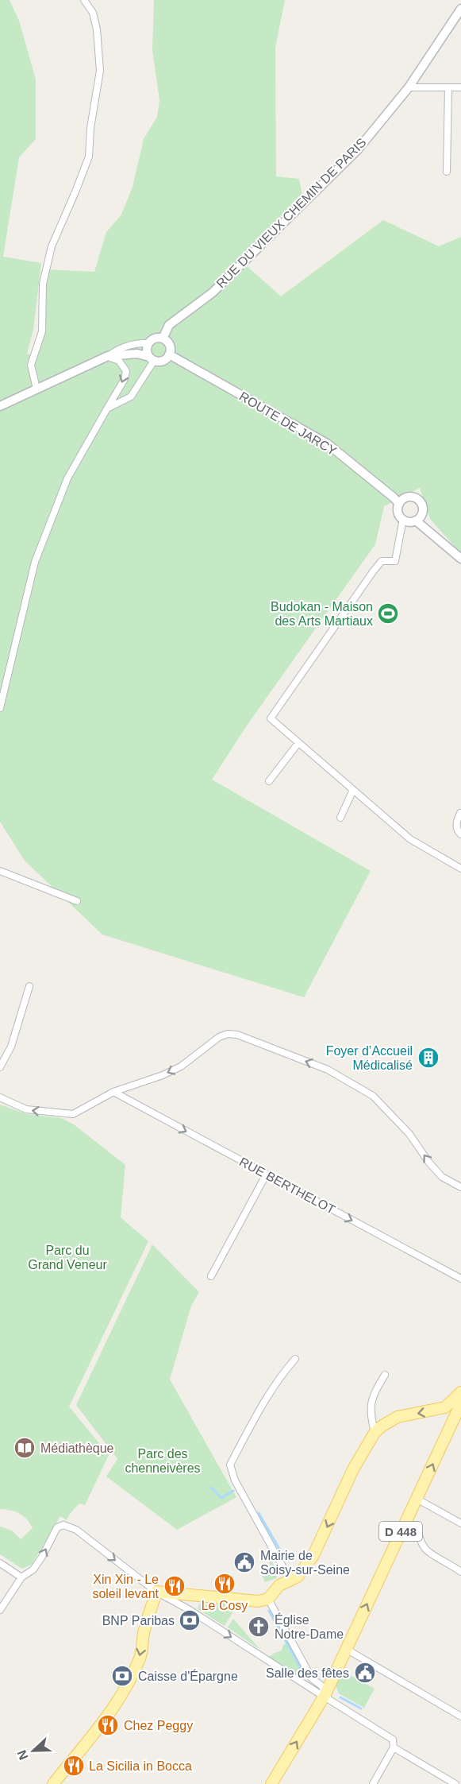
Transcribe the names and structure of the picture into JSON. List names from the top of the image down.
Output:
{
  "streets": {
    "main road": ["D 448"],
    "street": ["RUE DU VIEUX CHEMIN DE PARIS", "ROUTE DE JARCY", "RUE BERTHELOT"]
  },
  "crossings": [
    ["RUE DU VIEUX CHEMIN DE PARIS", "ROUTE DE JARCY"]
  ],
  "one_way": ["RUE BERTHELOT"],
  "parks": ["Parc du Grand Veneur", "Parc des chenneivères"],
  "places": {
    "sports": ["Budokan - Maison des Arts Martiaux"],
    "building": ["Foyer d’Accueil Médicalisé"],
    "library": ["Médiathèque"],
    "public building": ["Mairie de Soisy-sur-Seine", "Salle des fêtes"],
    "restaurant": [
      "Le Cosy",
      "Xin Xin - Le soleil levant",
      "Chez Peggy",
      "La Sicilia in Bocca"
    ],
    "bank": ["BNP Paribas", "Caisse d'Épargne"],
    "church": ["Église Notre-Dame"]
  },
  "north": "left"
}
